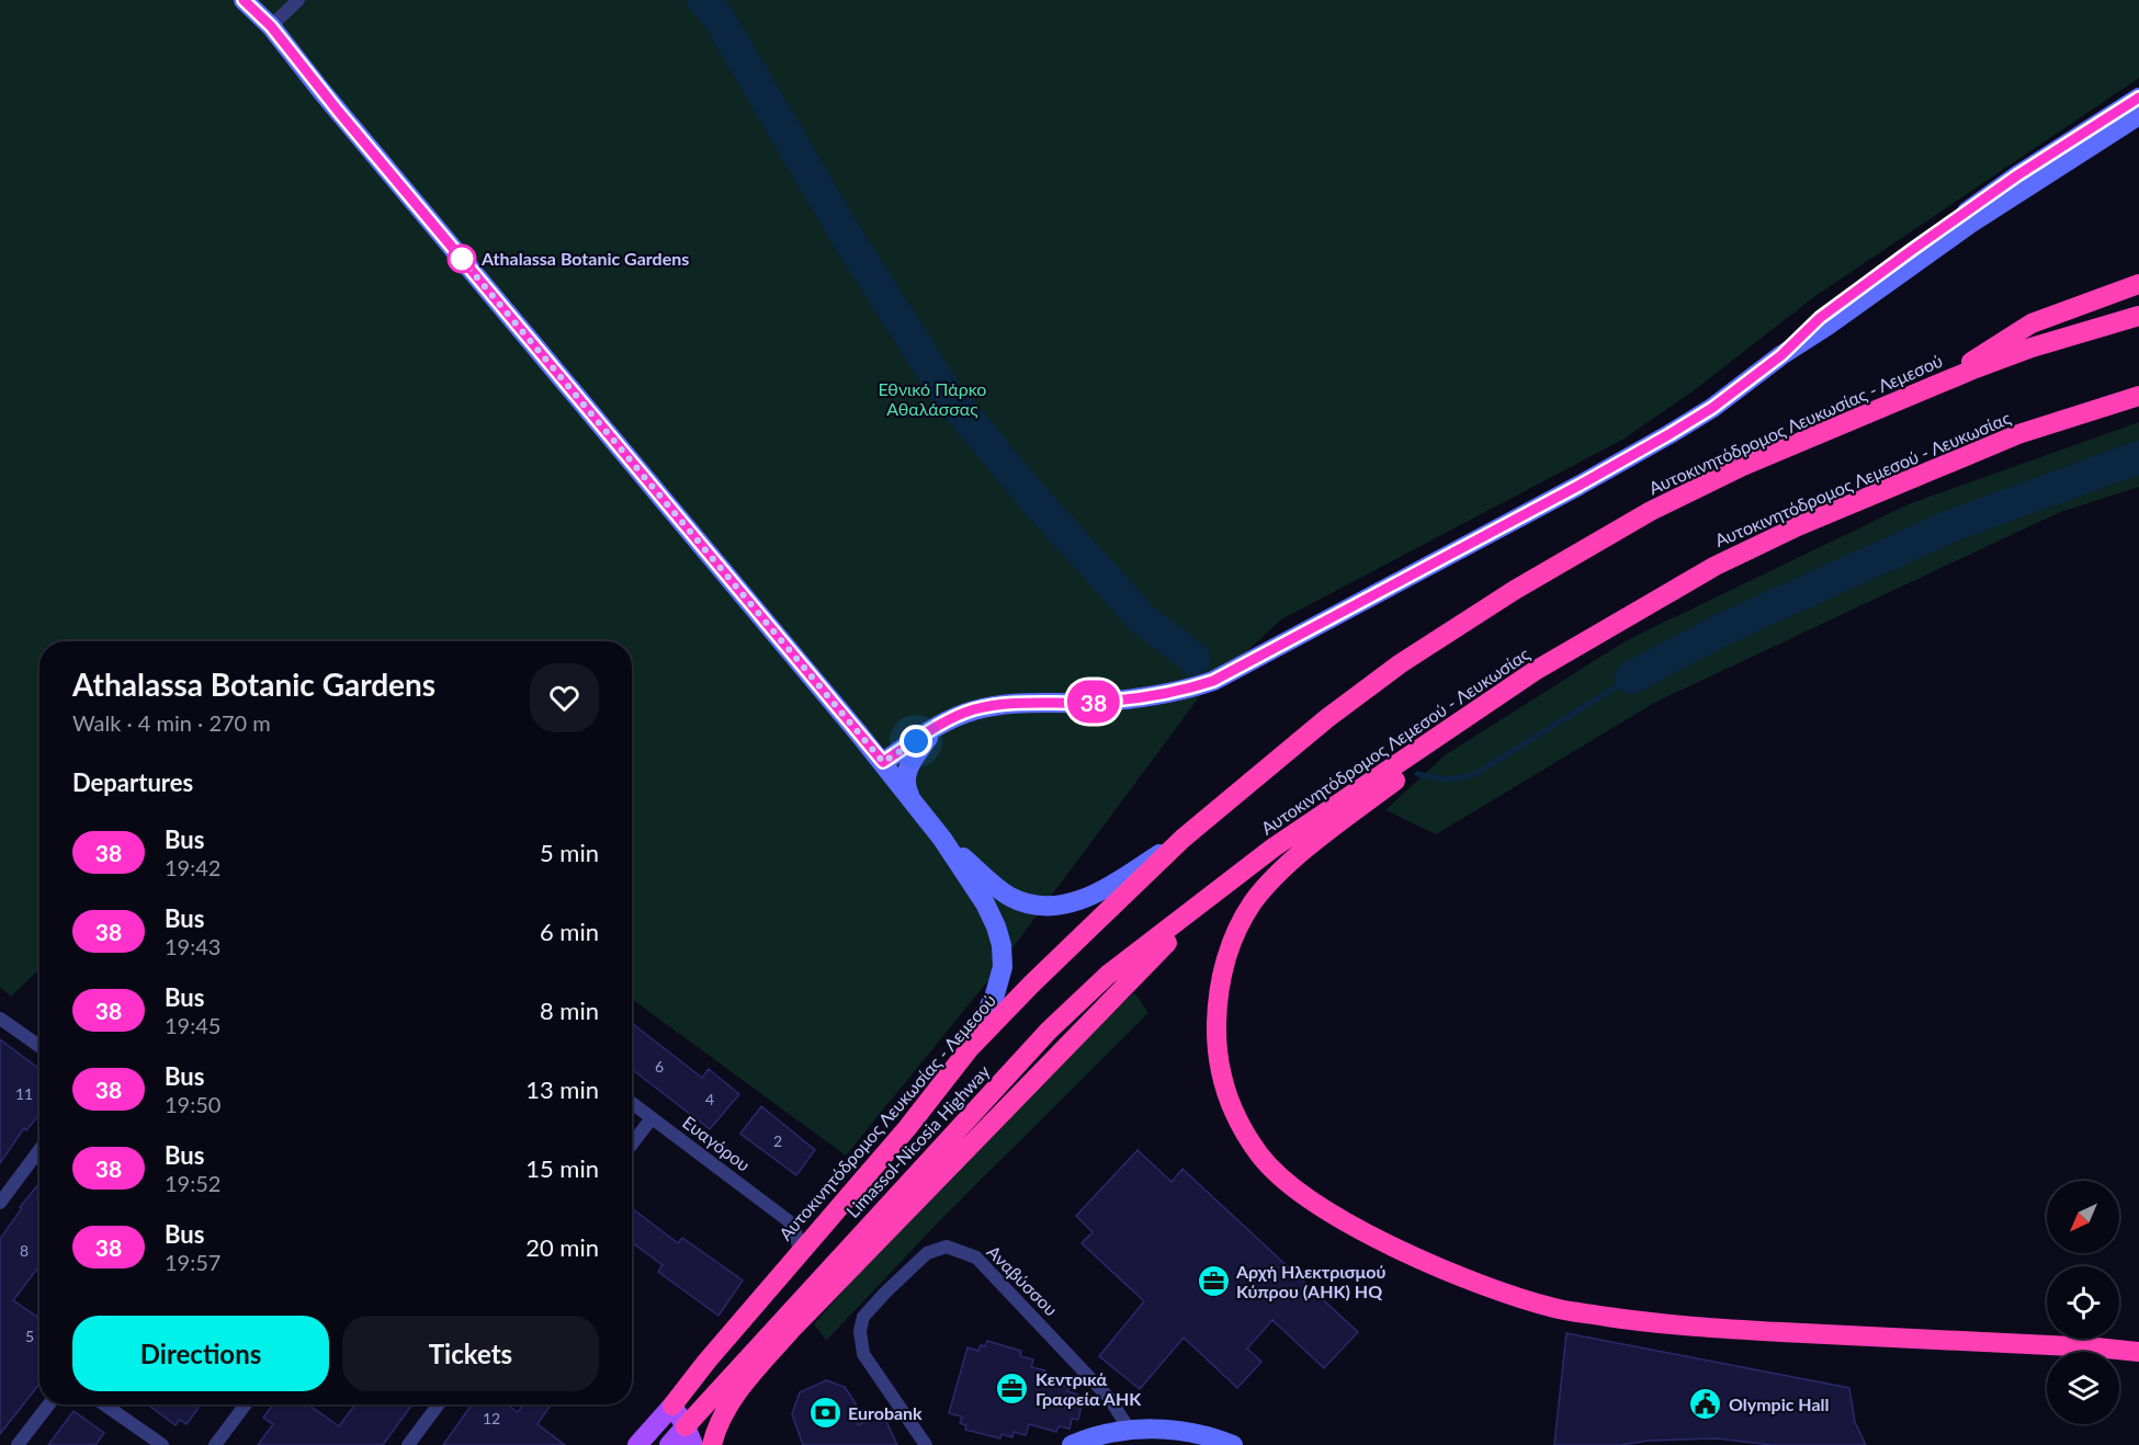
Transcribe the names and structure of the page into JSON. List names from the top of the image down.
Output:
{
  "streets": {
    "highway": ["Αυτοκινητόδρομος Λευκωσίας - Λεμεσού", "Αυτοκινητόδρομος Λεμεσού - Λευκωσίας", "Limassol-Nicosia Highway"],
    "street": ["Ευαγόρου", "Αναβύσσου"]
  },
  "crossings": [
    ["Αυτοκινητόδρομος Λευκωσίας - Λεμεσού", "Ευαγόρου"],
    ["Αυτοκινητόδρομος Λεμεσού - Λευκωσίας", "Limassol-Nicosia Highway"]
  ],
  "parks": ["Εθνικό Πάρκο Αθαλάσσας"],
  "places": {
    "other": ["Athalassa Botanic Gardens"],
    "office": ["Αρχή Ηλεκτρισμού Κύπρου (ΑΗΚ) HQ", "Κεντρικά Γραφεία ΑΗΚ"],
    "public building": ["Olympic Hall"],
    "bank": ["Eurobank"]
  },
  "lines": ["bus line 38"],
  "house_numbers": [
    "6",
    "11",
    "4",
    "2",
    "8",
    "5",
    "12"
  ],
  "north": "bottom left",
  "page": {
    "on_map": "38",
    "heading": [
      ["Athalassa Botanic Gardens", "Walk · 4 min · 270 m"],
      "Departures"
    ],
    "list": [
      {
        "mark": "38",
        "name": "Bus",
        "note": "19:42",
        "value": "5 min"
      },
      {
        "mark": "38",
        "name": "Bus",
        "note": "19:43",
        "value": "6 min"
      },
      {
        "mark": "38",
        "name": "Bus",
        "note": "19:45",
        "value": "8 min"
      },
      {
        "mark": "38",
        "name": "Bus",
        "note": "19:50",
        "value": "13 min"
      },
      {
        "mark": "38",
        "name": "Bus",
        "note": "19:52",
        "value": "15 min"
      },
      {
        "mark": "38",
        "name": "Bus",
        "note": "19:57",
        "value": "20 min"
      }
    ],
    "buttons": ["Directions", "Tickets"]
  }
}
